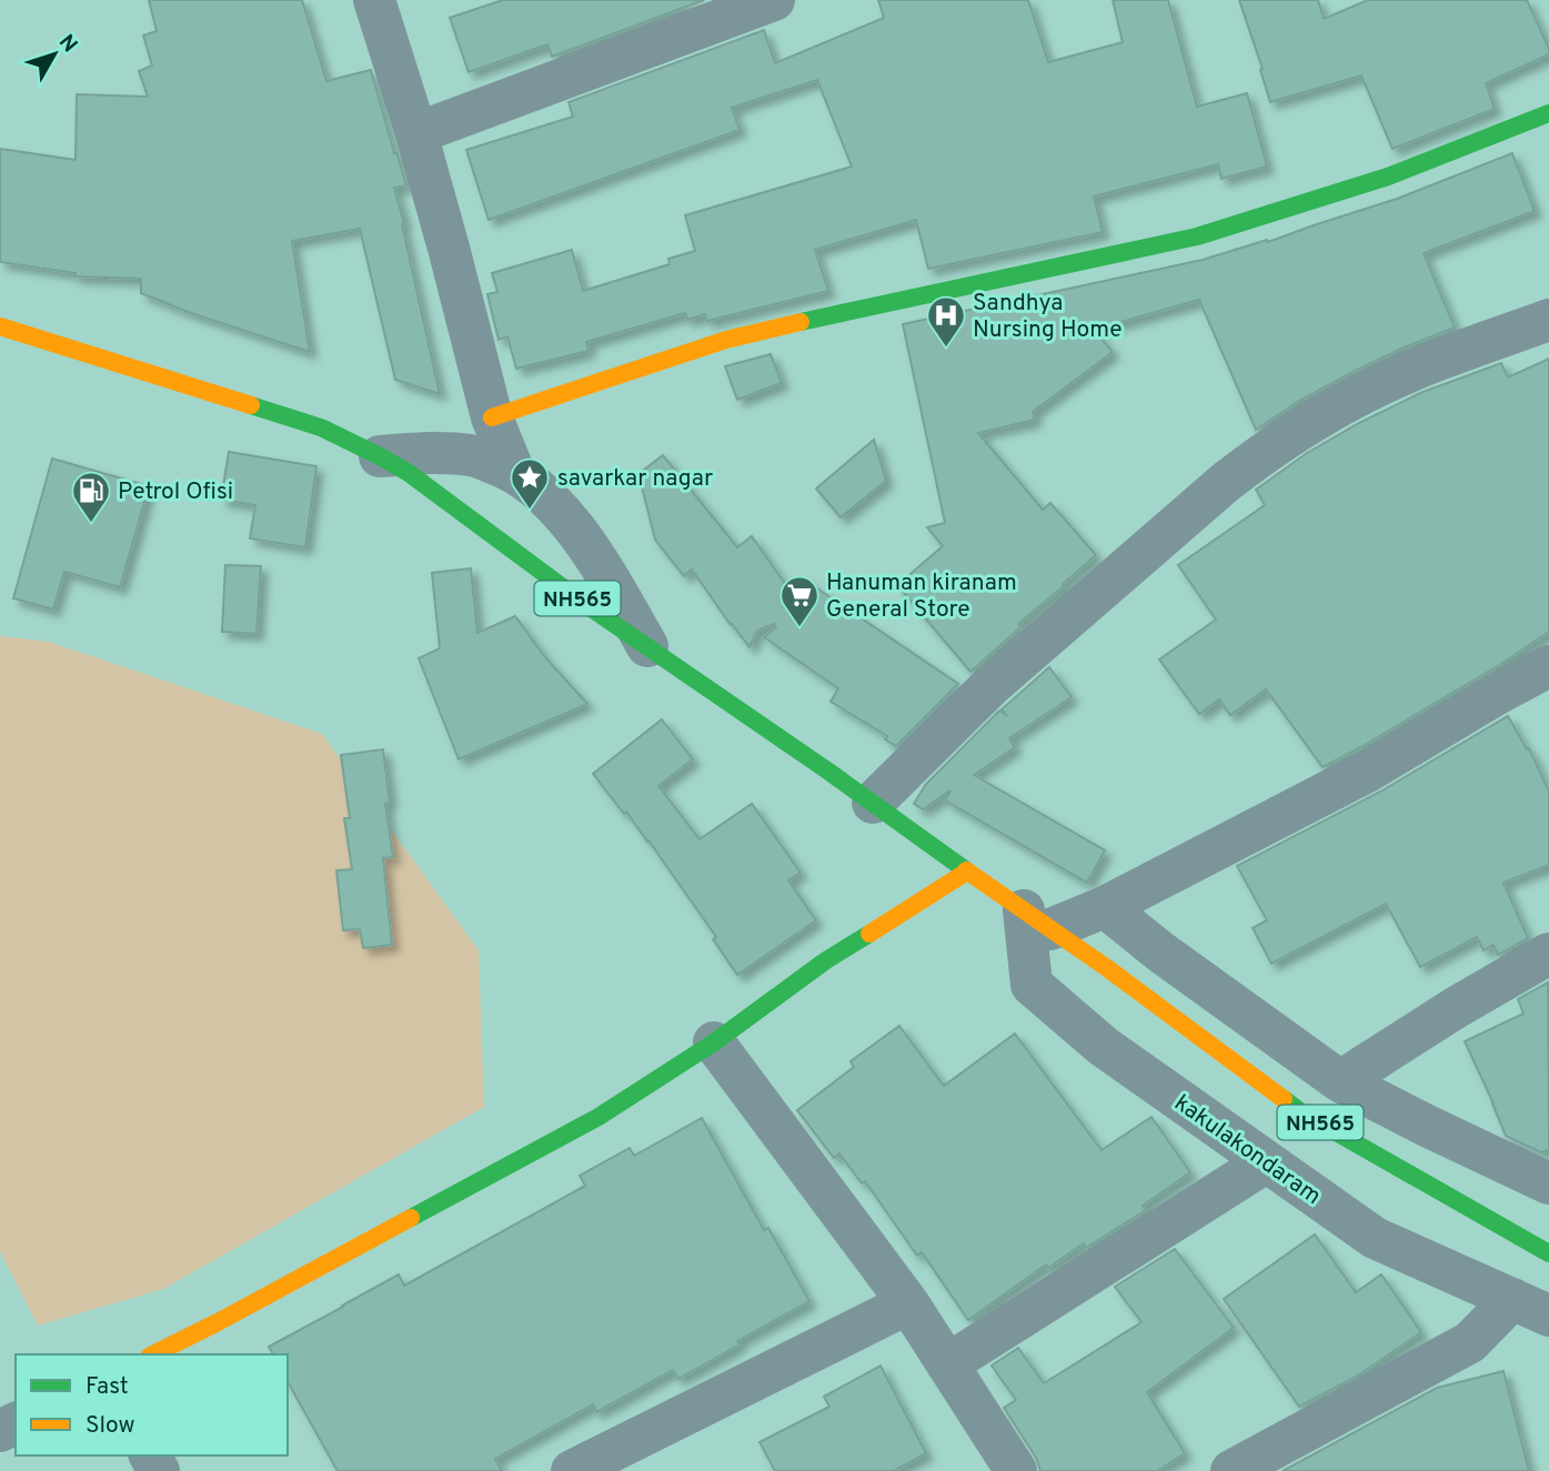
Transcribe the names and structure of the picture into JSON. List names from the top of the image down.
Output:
{
  "streets": {
    "main road": ["NH565"],
    "street": ["kakulakondaram"]
  },
  "crossings": [
    ["NH565", "kakulakondaram"]
  ],
  "places": {
    "hospital": ["Sandhya Nursing Home"],
    "place": ["savarkar nagar"],
    "fuel station": ["Petrol Ofisi"],
    "supermarket": ["Hanuman kiranam General Store"]
  },
  "legend": ["Fast", "Slow"],
  "north": "top right"
}
